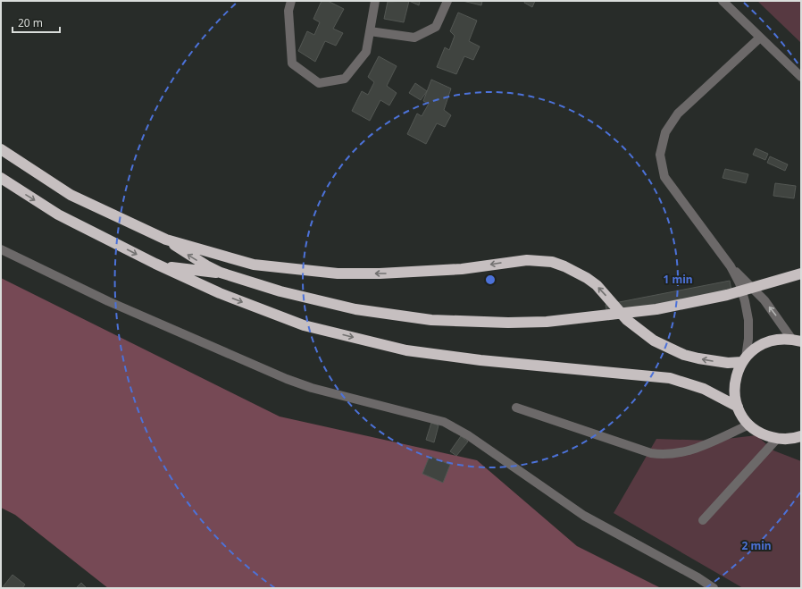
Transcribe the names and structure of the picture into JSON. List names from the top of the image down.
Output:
{
  "scale_bar": "20 m",
  "rings": ["1 min", "2 min"]
}
